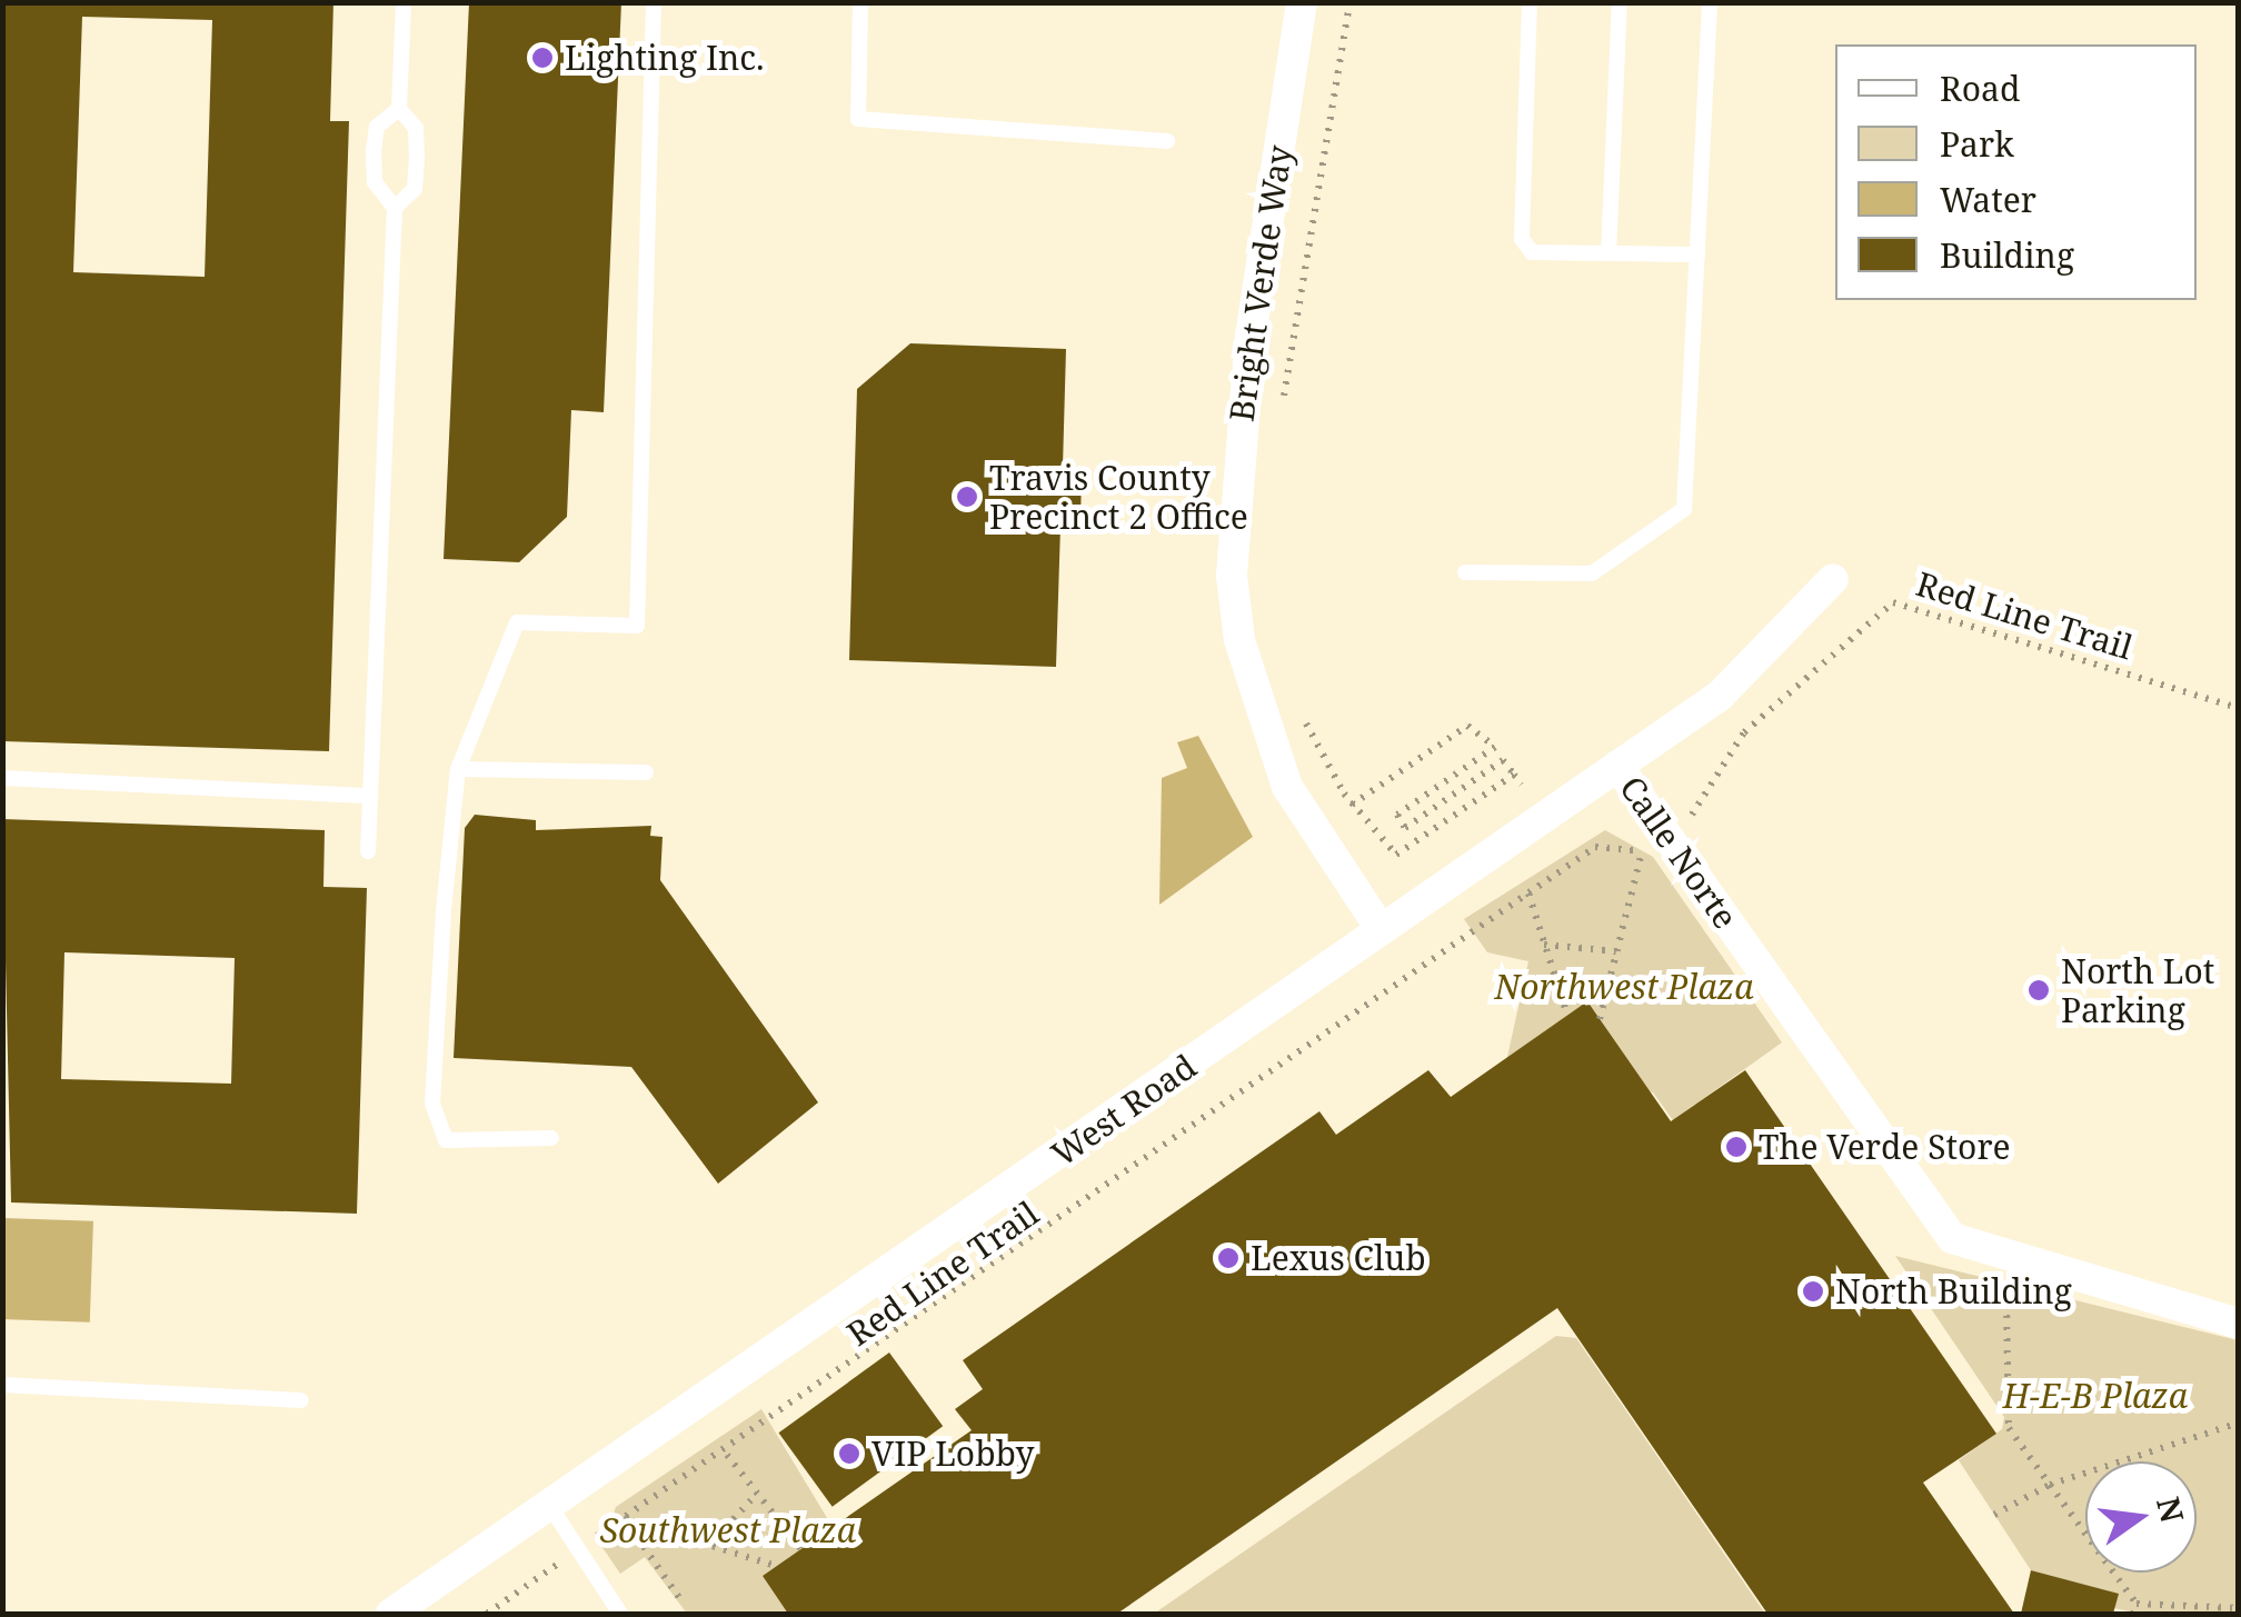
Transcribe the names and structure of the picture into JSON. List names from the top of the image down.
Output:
{
  "streets": {
    "street": ["Bright Verde Way", "Calle Norte", "West Road"],
    "path": ["Red Line Trail"]
  },
  "crossings": [
    ["Bright Verde Way", "West Road"],
    ["Calle Norte", "West Road"]
  ],
  "parks": ["Northwest Plaza", "H-E-B Plaza", "Southwest Plaza"],
  "places": [
    "Lighting Inc.",
    "Travis County Precinct 2 Office",
    "North Lot Parking",
    "The Verde Store",
    "Lexus Club",
    "North Building",
    "VIP Lobby"
  ],
  "legend": [
    "Road",
    "Park",
    "Water",
    "Building"
  ],
  "north": "right"
}
